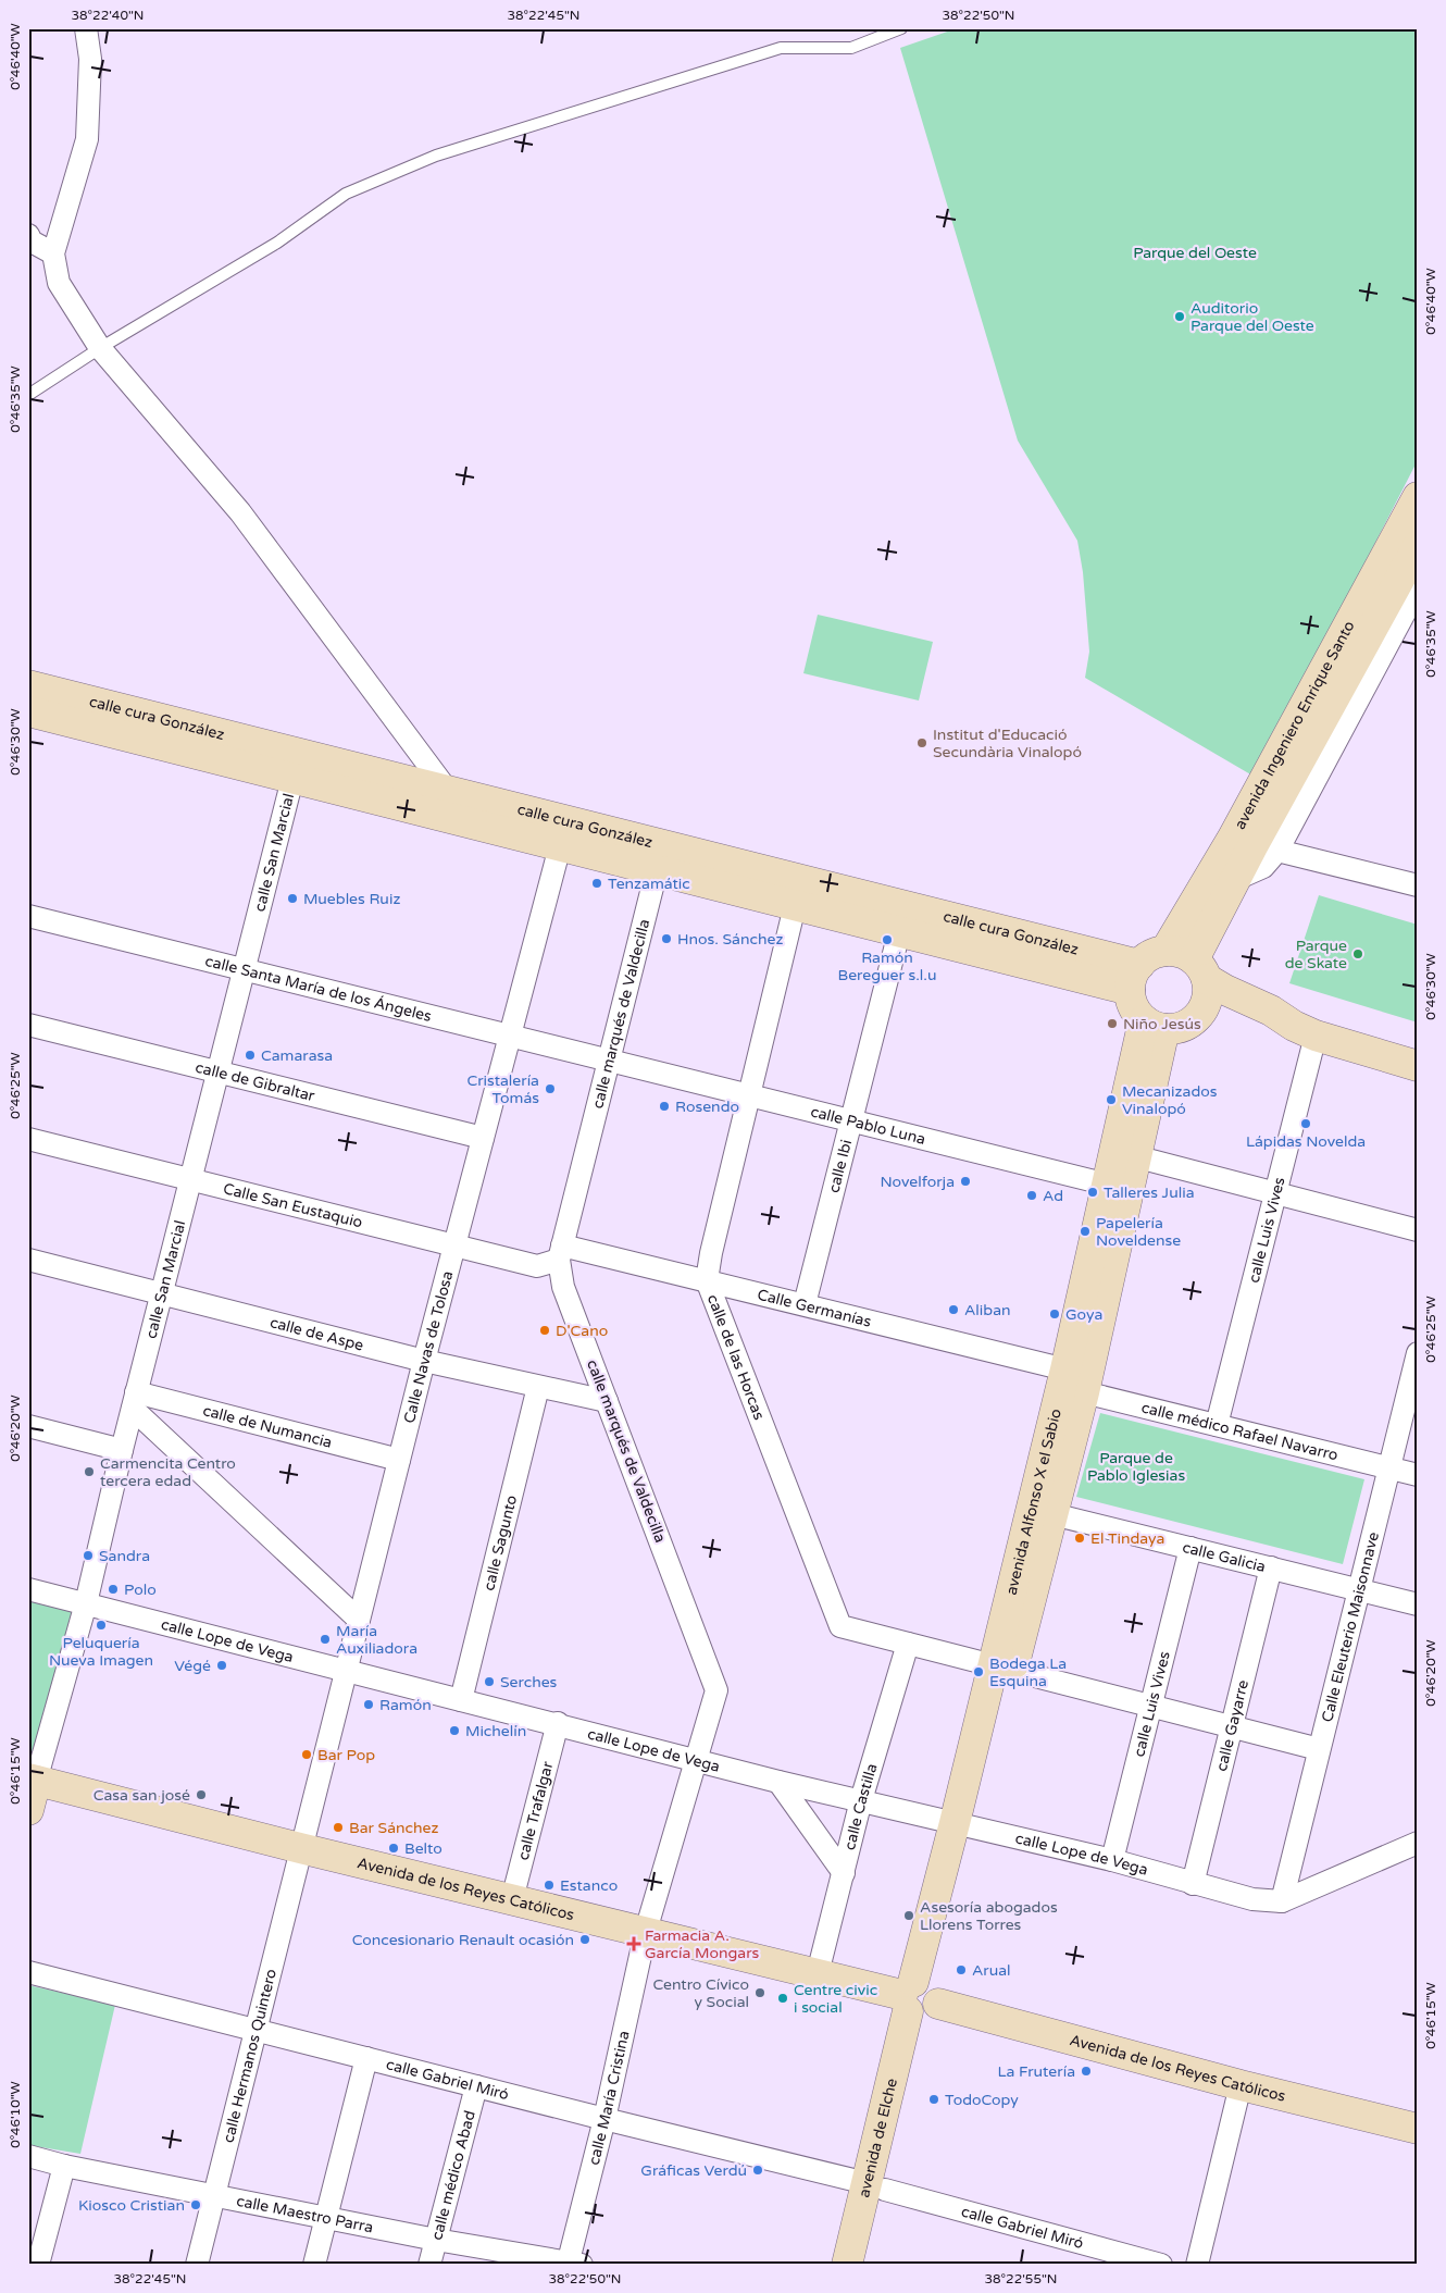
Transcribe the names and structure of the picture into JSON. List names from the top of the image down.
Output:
{
  "streets": {
    "main road": [
      "calle cura González",
      "avenida Ingeniero Enrique Santo",
      "avenida Alfonso X el Sabio",
      "Avenida de los Reyes Católicos",
      "avenida de Elche"
    ],
    "street": [
      "calle San Marcial",
      "calle Santa María de los Ángeles",
      "calle marqués de Valdecilla",
      "calle de Gibraltar",
      "calle Pablo Luna",
      "calle Ibi",
      "Calle San Eustaquio",
      "calle Luis Vives",
      "Calle Germanías",
      "calle de Aspe",
      "Calle Navas de Tolosa",
      "calle de las Horcas",
      "calle de Numancia",
      "calle médico Rafael Navarro",
      "calle Sagunto",
      "calle Galicia",
      "Calle Eleuterio Maisonnave",
      "calle Lope de Vega",
      "calle Gayarre",
      "calle Castilla",
      "calle Trafalgar",
      "calle Hermanos Quintero",
      "calle Gabriel Miró",
      "calle María Cristina",
      "calle médico Abad",
      "calle Maestro Parra"
    ]
  },
  "crossings": [
    ["calle cura González", "avenida Ingeniero Enrique Santo"],
    ["calle cura González", "calle San Marcial"],
    ["calle cura González", "calle marqués de Valdecilla"],
    ["calle cura González", "calle Ibi"],
    ["calle cura González", "Calle Navas de Tolosa"],
    ["calle cura González", "calle de las Horcas"],
    ["calle cura González", "avenida Alfonso X el Sabio"],
    ["avenida Ingeniero Enrique Santo", "avenida Alfonso X el Sabio"],
    ["calle San Marcial", "calle Santa María de los Ángeles"],
    ["calle San Marcial", "calle de Gibraltar"],
    ["calle San Marcial", "Calle San Eustaquio"],
    ["calle San Marcial", "calle de Aspe"],
    ["calle San Marcial", "calle de Numancia"],
    ["calle San Marcial", "calle Lope de Vega"],
    ["calle San Marcial", "Avenida de los Reyes Católicos"],
    ["calle Santa María de los Ángeles", "calle marqués de Valdecilla"],
    ["calle Santa María de los Ángeles", "calle Pablo Luna"],
    ["calle Santa María de los Ángeles", "Calle Navas de Tolosa"],
    ["calle marqués de Valdecilla", "calle Pablo Luna"],
    ["calle marqués de Valdecilla", "Calle San Eustaquio"],
    ["calle marqués de Valdecilla", "Calle Germanías"],
    ["calle marqués de Valdecilla", "calle de Aspe"],
    ["calle marqués de Valdecilla", "calle Lope de Vega"],
    ["calle marqués de Valdecilla", "Avenida de los Reyes Católicos"],
    ["calle marqués de Valdecilla", "calle María Cristina"],
    ["calle de Gibraltar", "Calle Navas de Tolosa"],
    ["calle Pablo Luna", "calle Ibi"],
    ["calle Pablo Luna", "calle de las Horcas"],
    ["calle Pablo Luna", "avenida Alfonso X el Sabio"],
    ["calle Ibi", "Calle Germanías"],
    ["Calle San Eustaquio", "Calle Germanías"],
    ["Calle San Eustaquio", "Calle Navas de Tolosa"],
    ["calle Luis Vives", "calle de las Horcas"],
    ["calle Luis Vives", "calle médico Rafael Navarro"],
    ["calle Luis Vives", "calle Galicia"],
    ["calle Luis Vives", "calle Lope de Vega"],
    ["Calle Germanías", "calle de las Horcas"],
    ["Calle Germanías", "calle médico Rafael Navarro"],
    ["Calle Germanías", "avenida Alfonso X el Sabio"],
    ["calle de Aspe", "Calle Navas de Tolosa"],
    ["calle de Aspe", "calle Sagunto"],
    ["Calle Navas de Tolosa", "calle de Numancia"],
    ["Calle Navas de Tolosa", "calle Lope de Vega"],
    ["Calle Navas de Tolosa", "Avenida de los Reyes Católicos"],
    ["Calle Navas de Tolosa", "calle Hermanos Quintero"],
    ["calle de las Horcas", "avenida Alfonso X el Sabio"],
    ["calle de las Horcas", "Calle Eleuterio Maisonnave"],
    ["calle de las Horcas", "calle Gayarre"],
    ["calle de las Horcas", "calle Castilla"],
    ["calle médico Rafael Navarro", "avenida Alfonso X el Sabio"],
    ["calle médico Rafael Navarro", "Calle Eleuterio Maisonnave"],
    ["avenida Alfonso X el Sabio", "calle Galicia"],
    ["avenida Alfonso X el Sabio", "calle Lope de Vega"],
    ["avenida Alfonso X el Sabio", "Avenida de los Reyes Católicos"],
    ["avenida Alfonso X el Sabio", "avenida de Elche"],
    ["calle Sagunto", "calle Lope de Vega"],
    ["calle Galicia", "Calle Eleuterio Maisonnave"],
    ["calle Galicia", "calle Gayarre"],
    ["Calle Eleuterio Maisonnave", "calle Lope de Vega"],
    ["calle Lope de Vega", "calle Gayarre"],
    ["calle Lope de Vega", "calle Castilla"],
    ["calle Lope de Vega", "calle Trafalgar"],
    ["calle Castilla", "Avenida de los Reyes Católicos"],
    ["calle Trafalgar", "Avenida de los Reyes Católicos"],
    ["Avenida de los Reyes Católicos", "calle Hermanos Quintero"],
    ["Avenida de los Reyes Católicos", "calle María Cristina"],
    ["Avenida de los Reyes Católicos", "avenida de Elche"],
    ["calle Hermanos Quintero", "calle Gabriel Miró"],
    ["calle Hermanos Quintero", "calle Maestro Parra"],
    ["calle Gabriel Miró", "calle María Cristina"],
    ["calle Gabriel Miró", "avenida de Elche"],
    ["calle Gabriel Miró", "calle médico Abad"],
    ["calle María Cristina", "calle Maestro Parra"],
    ["calle médico Abad", "calle Maestro Parra"]
  ],
  "parks": ["Parque del Oeste", "Parque de Pablo Iglesias"],
  "places": {
    "other": [
      "Auditorio Parque del Oeste",
      "Institut d'Educació Secundària Vinalopó",
      "Tenzamátic",
      "Muebles Ruiz",
      "Hnos. Sánchez",
      "Ramón Bereguer s.l.u",
      "Parque de Skate",
      "Niño Jesús",
      "Camarasa",
      "Cristalería Tomás",
      "Mecanizados Vinalopó",
      "Rosendo",
      "Lápidas Novelda",
      "Novelforja",
      "Talleres Julia",
      "Ad",
      "Papelería Noveldense",
      "Aliban",
      "Goya",
      "D'Cano",
      "Carmencita Centro tercera edad",
      "El Tindaya",
      "Sandra",
      "Polo",
      "Peluquería Nueva Imagen",
      "María Auxiliadora",
      "Végé",
      "Bodega La Esquina",
      "Serches",
      "Ramón",
      "Michelín",
      "Bar Pop",
      "Casa san josé",
      "Bar Sánchez",
      "Belto",
      "Estanco",
      "Asesoría abogados Llorens Torres",
      "Concesionario Renault ocasión",
      "Arual",
      "Centro Cívico y Social",
      "Centre civic i social",
      "La Frutería",
      "TodoCopy",
      "Gráficas Verdú",
      "Kiosco Cristian"
    ],
    "health": ["Farmacia A. García Mongars"]
  },
  "coordinates": [
    "38°22'40\"N",
    "38°22'45\"N",
    "38°22'50\"N",
    "0°46'40\"W",
    "0°46'35\"W",
    "0°46'30\"W",
    "0°46'25\"W",
    "0°46'20\"W",
    "0°46'15\"W",
    "0°46'10\"W",
    "38°22'55\"N"
  ]
}
